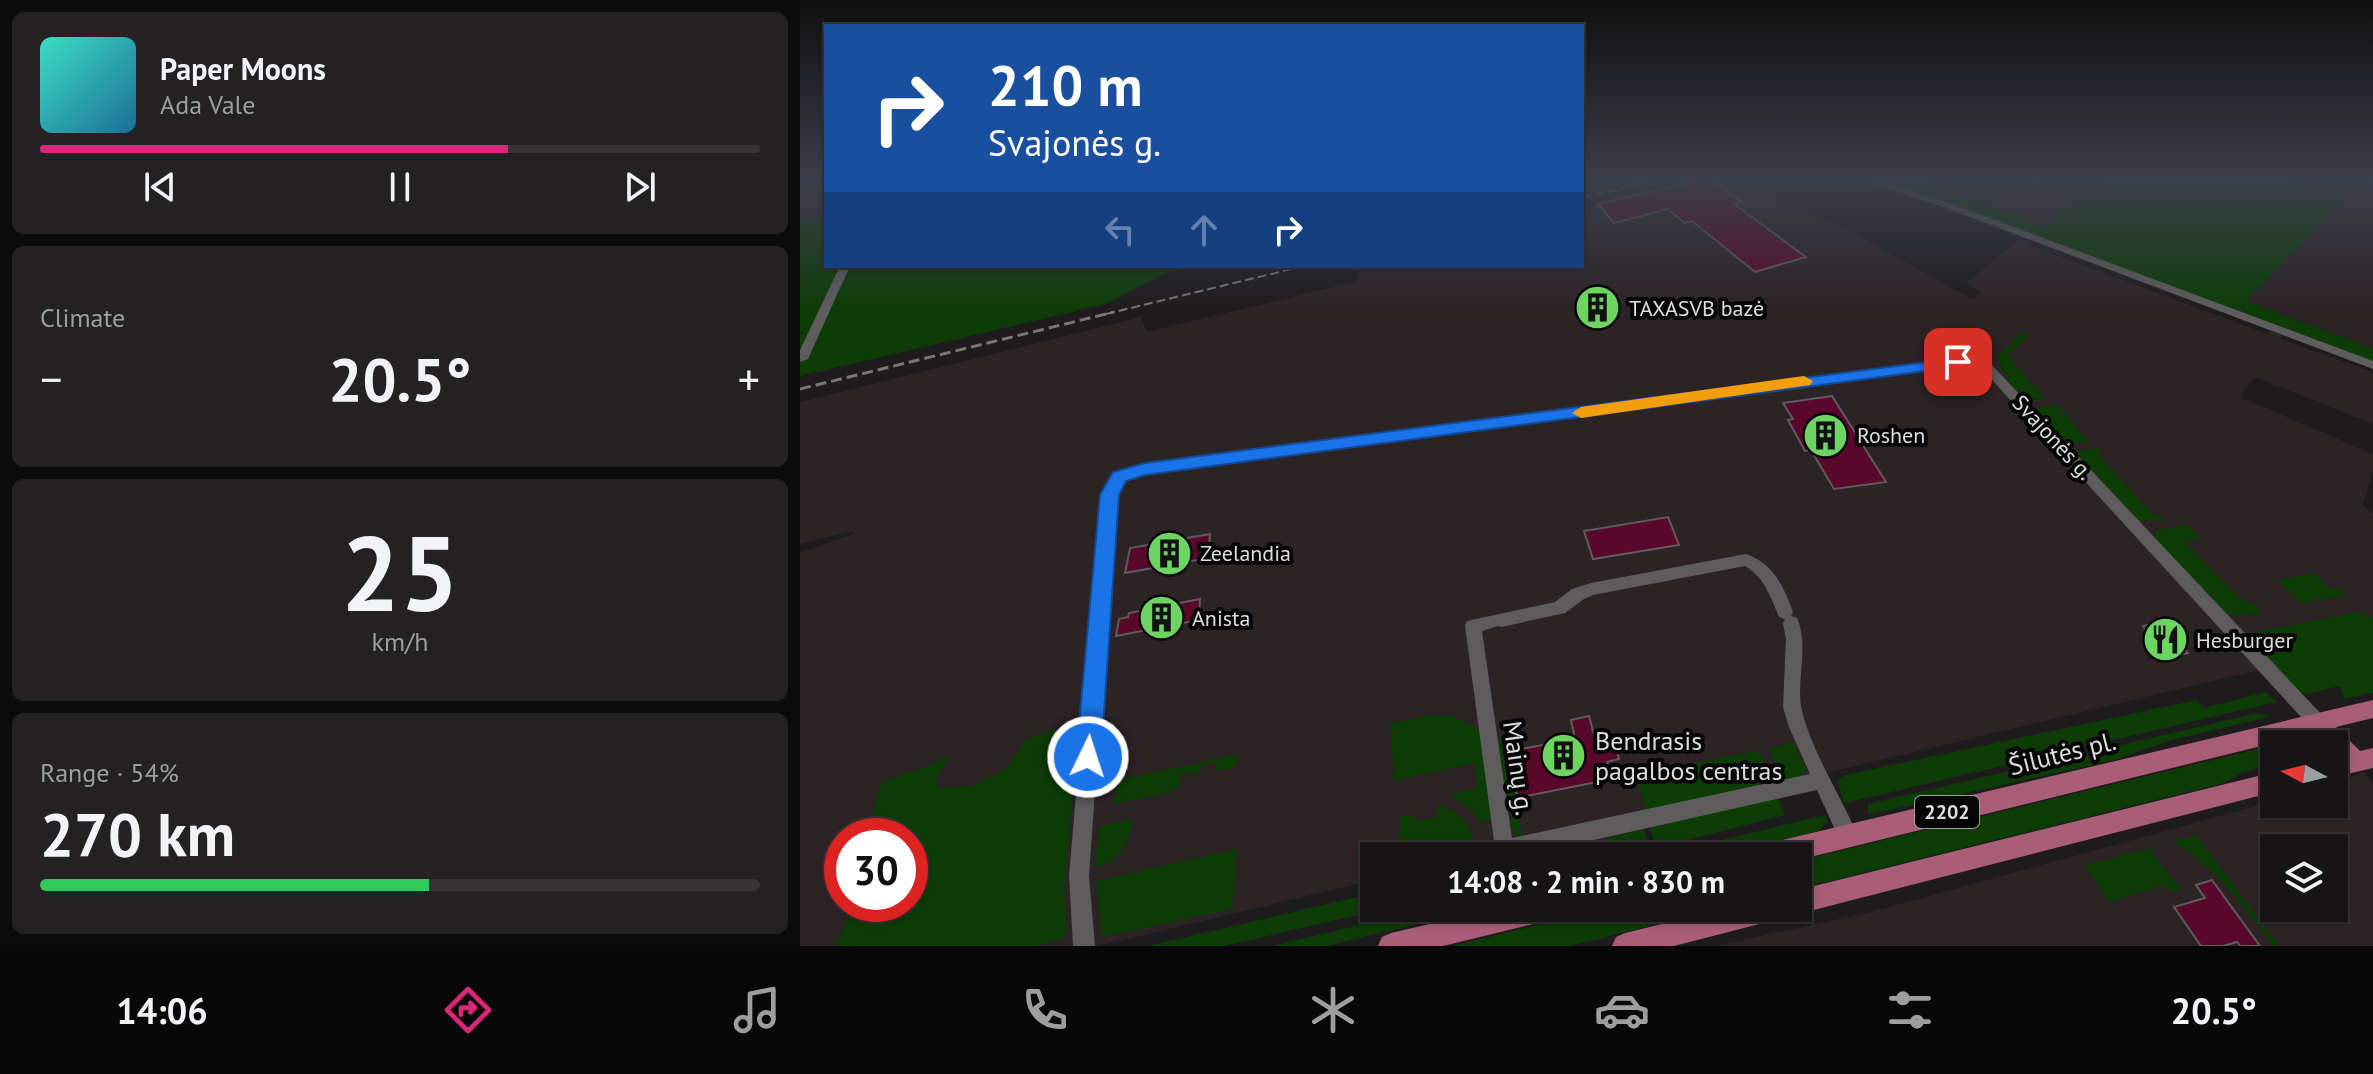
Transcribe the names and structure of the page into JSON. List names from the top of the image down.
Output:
{
  "streets": {
    "main road": ["Šilutės pl.", "2202"],
    "street": ["Svajonės g.", "Mainų g."]
  },
  "crossings": [
    ["Svajonės g.", "Šilutės pl."],
    ["Šilutės pl.", "Mainų g."]
  ],
  "places": {
    "building": [
      "TAXASVB bazė",
      "Roshen",
      "Zeelandia",
      "Anista",
      "Bendrasis pagalbos centras"
    ],
    "restaurant": ["Hesburger"]
  },
  "north": "left",
  "page": {
    "turn": ["210 m", "Svajonės g."],
    "song": ["Paper Moons", "Ada Vale"],
    "tile": [
      "Climate",
      ["25", "km/h"],
      ["Range · 54%", "270 km"]
    ],
    "heat": ["−", "20.5°", "+"],
    "limit": "30",
    "trip": "14:08 · 2 min · 830 m",
    "tabs": ["14:06", "20.5°"]
  }
}
